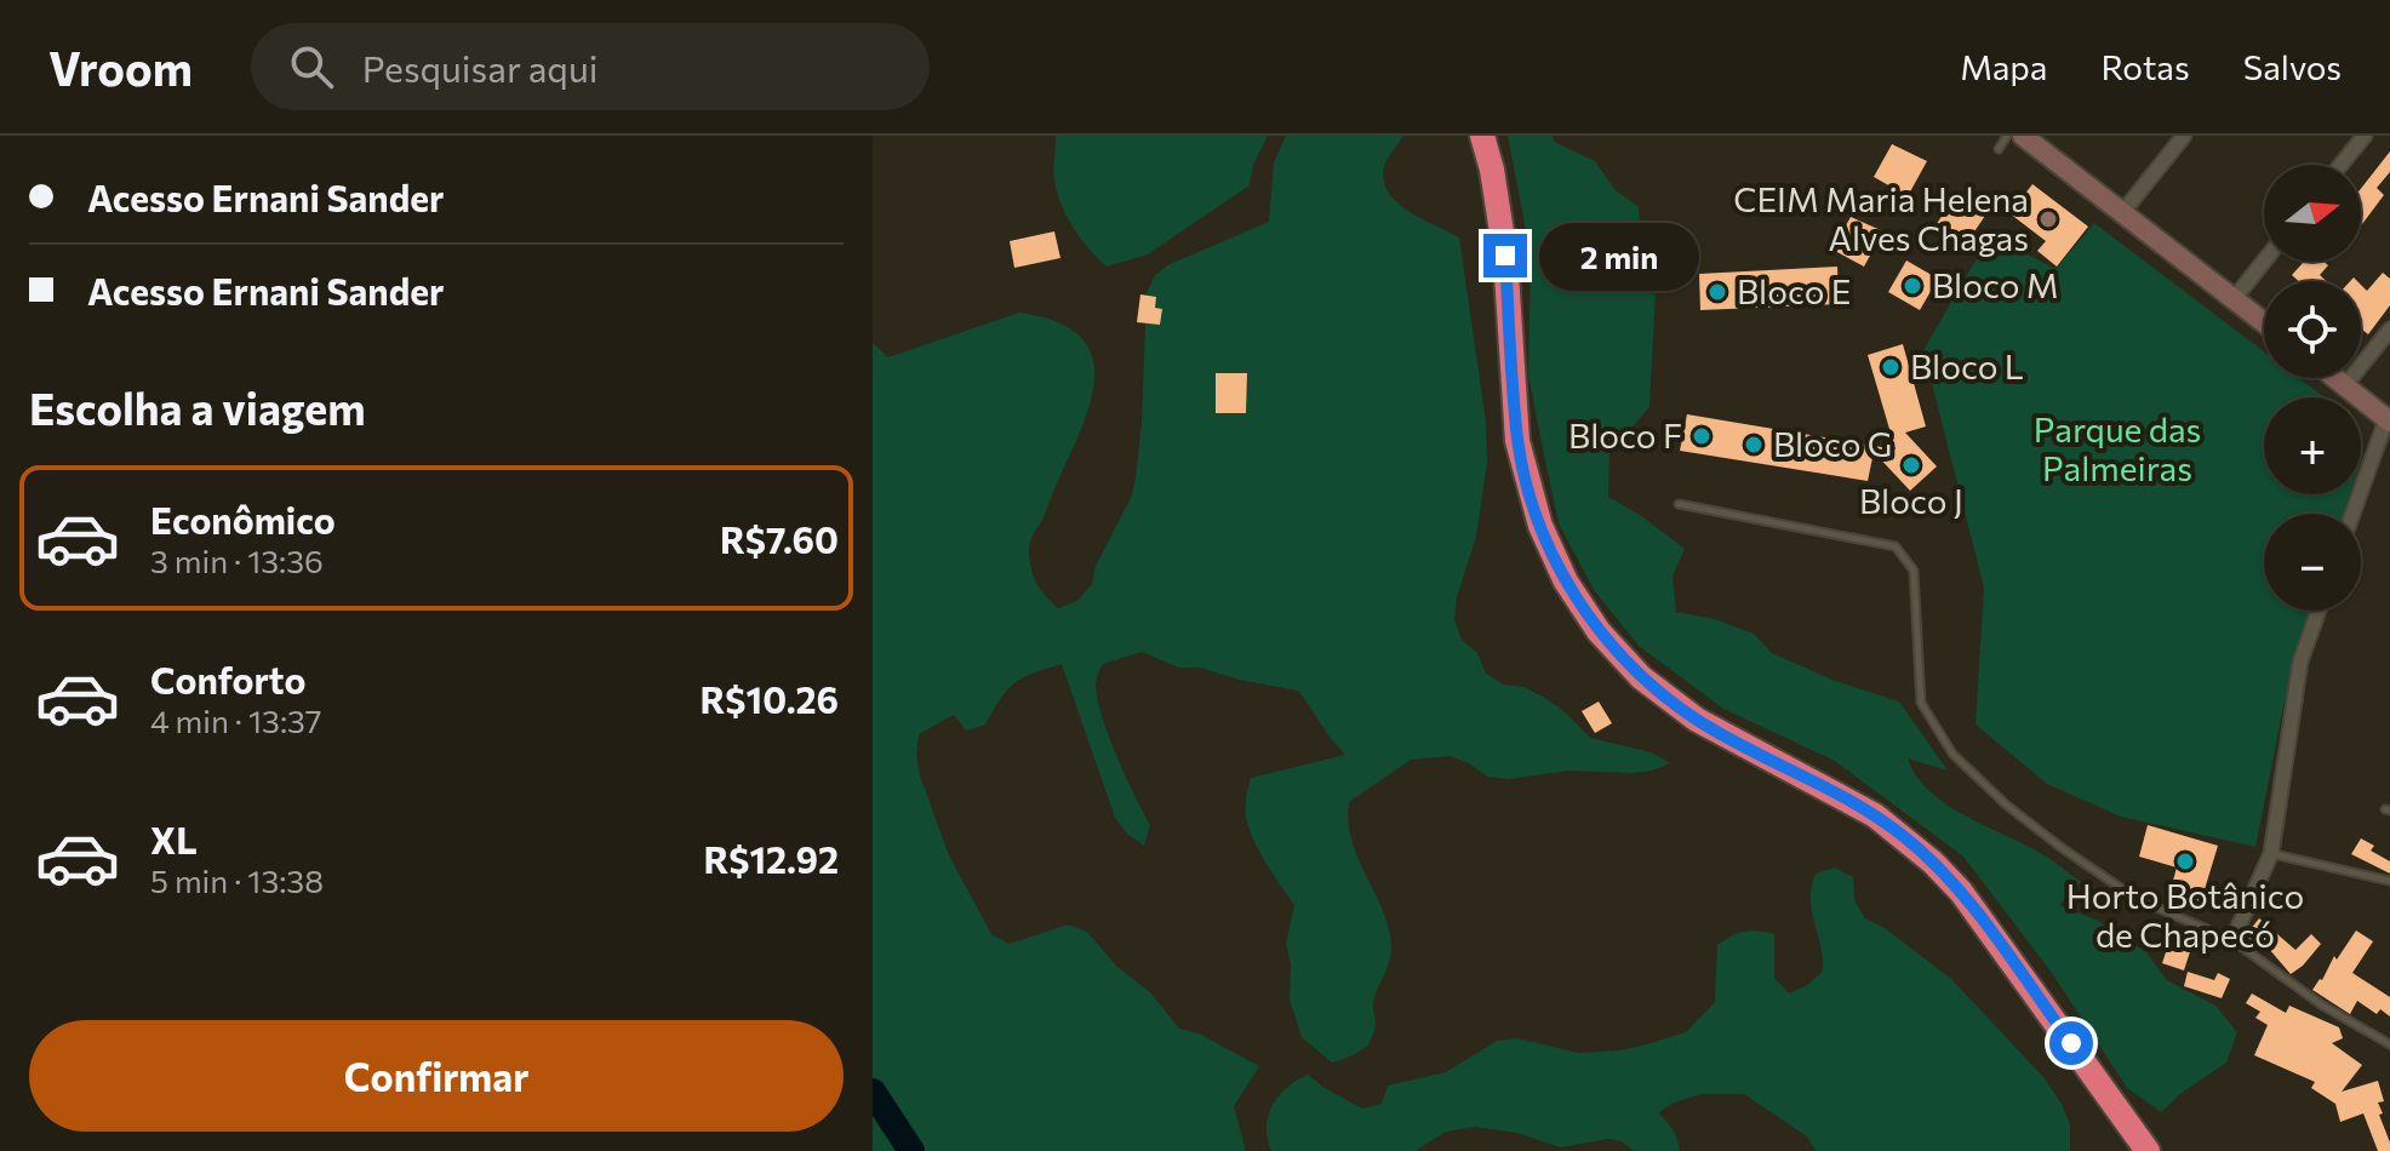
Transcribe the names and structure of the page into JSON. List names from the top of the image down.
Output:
{
  "parks": ["Parque das Palmeiras"],
  "places": [
    "CEIM Maria Helena Alves Chagas",
    "Bloco M",
    "Bloco E",
    "Bloco L",
    "Bloco F",
    "Bloco G",
    "Bloco J",
    "Horto Botânico de Chapecó"
  ],
  "north": "right",
  "page": {
    "header": "Vroom",
    "search": "Pesquisar aqui",
    "nav": ["Mapa", "Rotas", "Salvos"],
    "banner": ["Acesso Ernani Sander", "Acesso Ernani Sander"],
    "map_buttons": ["+", "−"],
    "bubble": "2 min",
    "heading": "Escolha a viagem",
    "list": [
      {
        "name": "Econômico",
        "note": "3 min · 13:36",
        "value": "R$7.60"
      },
      {
        "name": "Conforto",
        "note": "4 min · 13:37",
        "value": "R$10.26"
      },
      {
        "name": "XL",
        "note": "5 min · 13:38",
        "value": "R$12.92"
      }
    ],
    "buttons": "Confirmar"
  }
}
